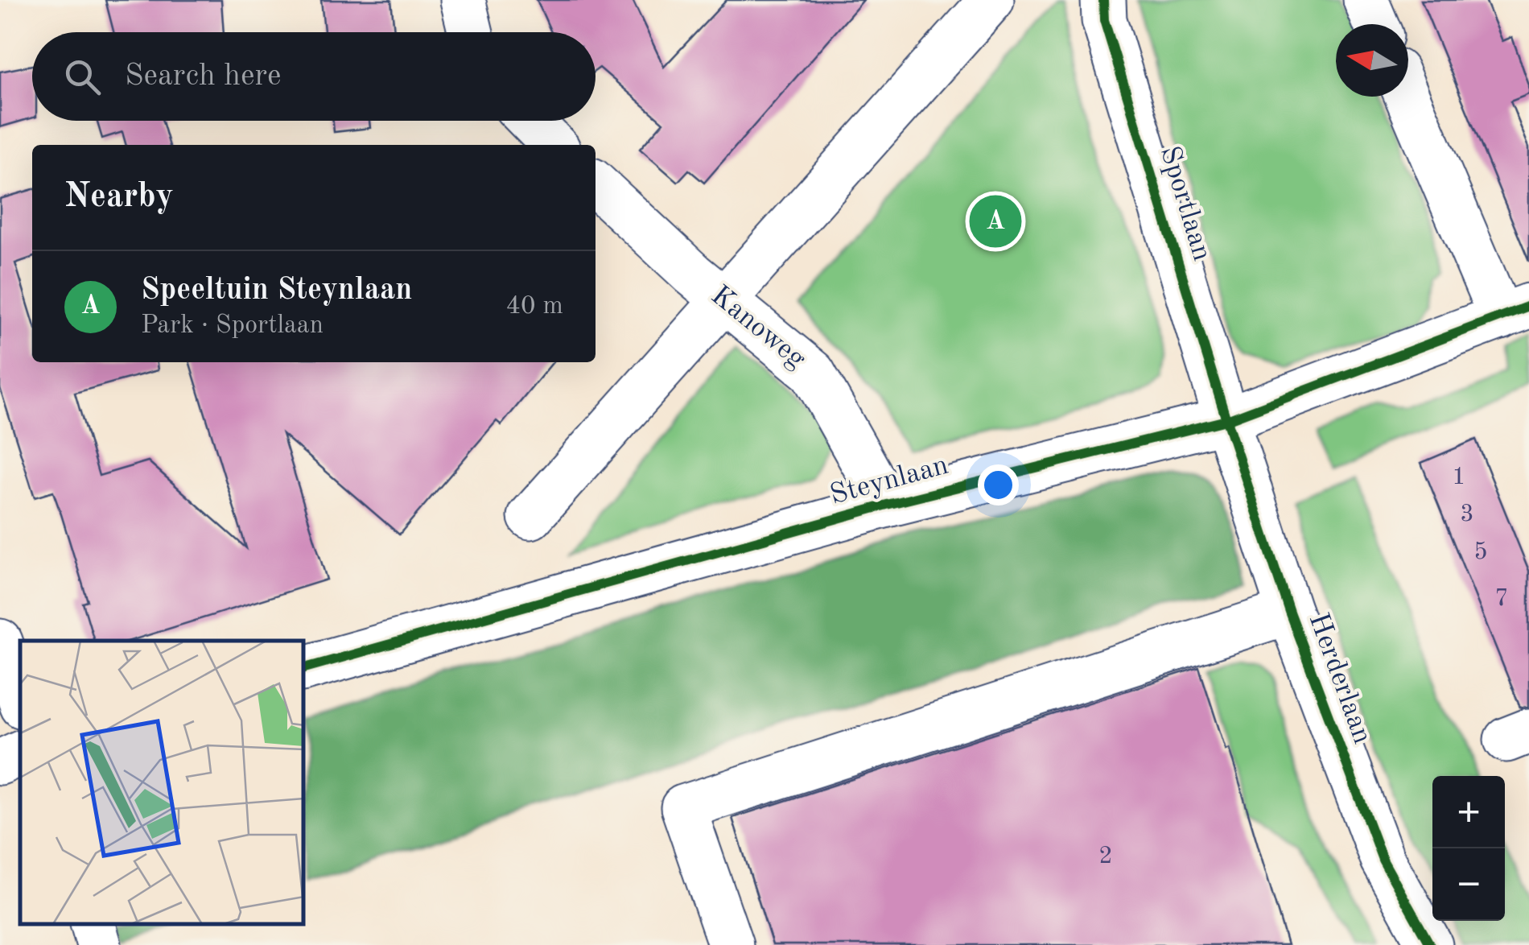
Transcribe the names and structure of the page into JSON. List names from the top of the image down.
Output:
{
  "streets": {
    "street": [
      "Sportlaan",
      "Kanoweg",
      "Steynlaan",
      "Herderlaan"
    ]
  },
  "crossings": [
    ["Sportlaan", "Steynlaan"],
    ["Sportlaan", "Herderlaan"],
    ["Kanoweg", "Steynlaan"],
    ["Steynlaan", "Herderlaan"]
  ],
  "house_numbers": [
    "1",
    "3",
    "5",
    "7",
    "2"
  ],
  "north": "left",
  "page": {
    "search": "Search here",
    "heading": "Nearby",
    "pins": "A",
    "list": [
      {
        "mark": "A",
        "name": "Speeltuin Steynlaan",
        "note": "Park · Sportlaan",
        "value": "40 m"
      }
    ],
    "map_buttons": ["+", "−"]
  }
}
